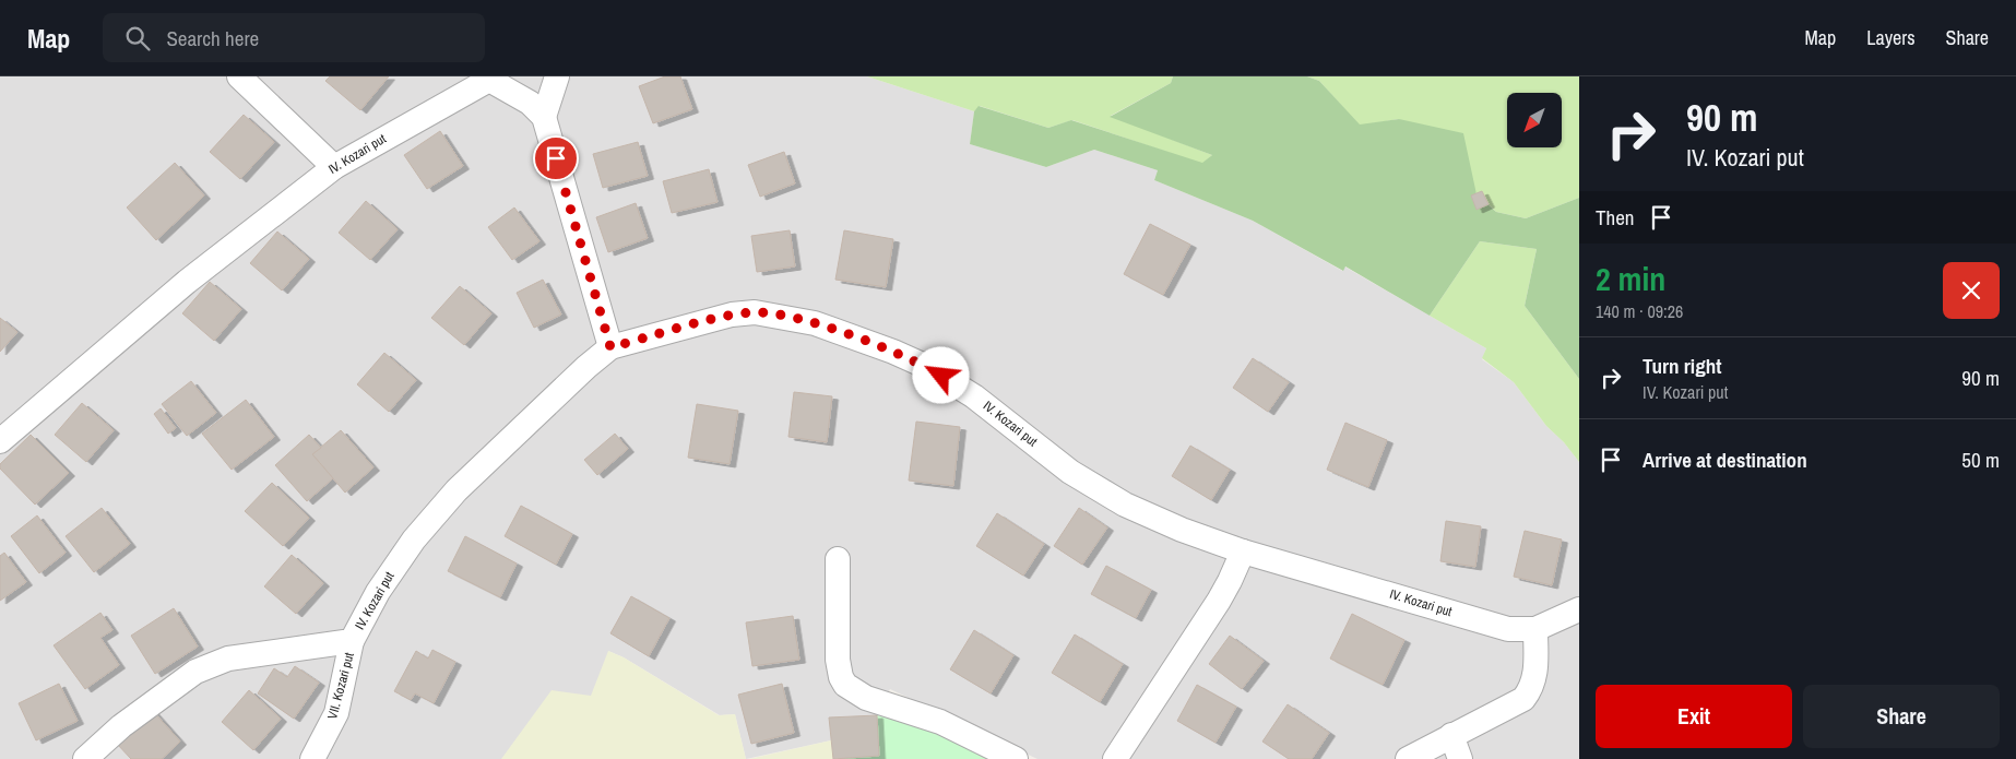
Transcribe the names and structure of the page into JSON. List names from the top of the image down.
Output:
{
  "streets": {
    "street": ["IV. Kozari put", "VII. Kozari put"]
  },
  "crossings": [
    ["IV. Kozari put", "VII. Kozari put"]
  ],
  "north": "bottom left",
  "page": {
    "header": "Map",
    "search": "Search here",
    "nav": ["Map", "Layers", "Share"],
    "turn": ["90 m", "IV. Kozari put"],
    "then": "Then",
    "heading": ["2 min", "140 m · 09:26"],
    "list": [
      {
        "name": "Turn right",
        "note": "IV. Kozari put",
        "value": "90 m"
      },
      {
        "name": "Arrive at destination",
        "value": "50 m"
      }
    ],
    "buttons": ["Exit", "Share"]
  }
}
